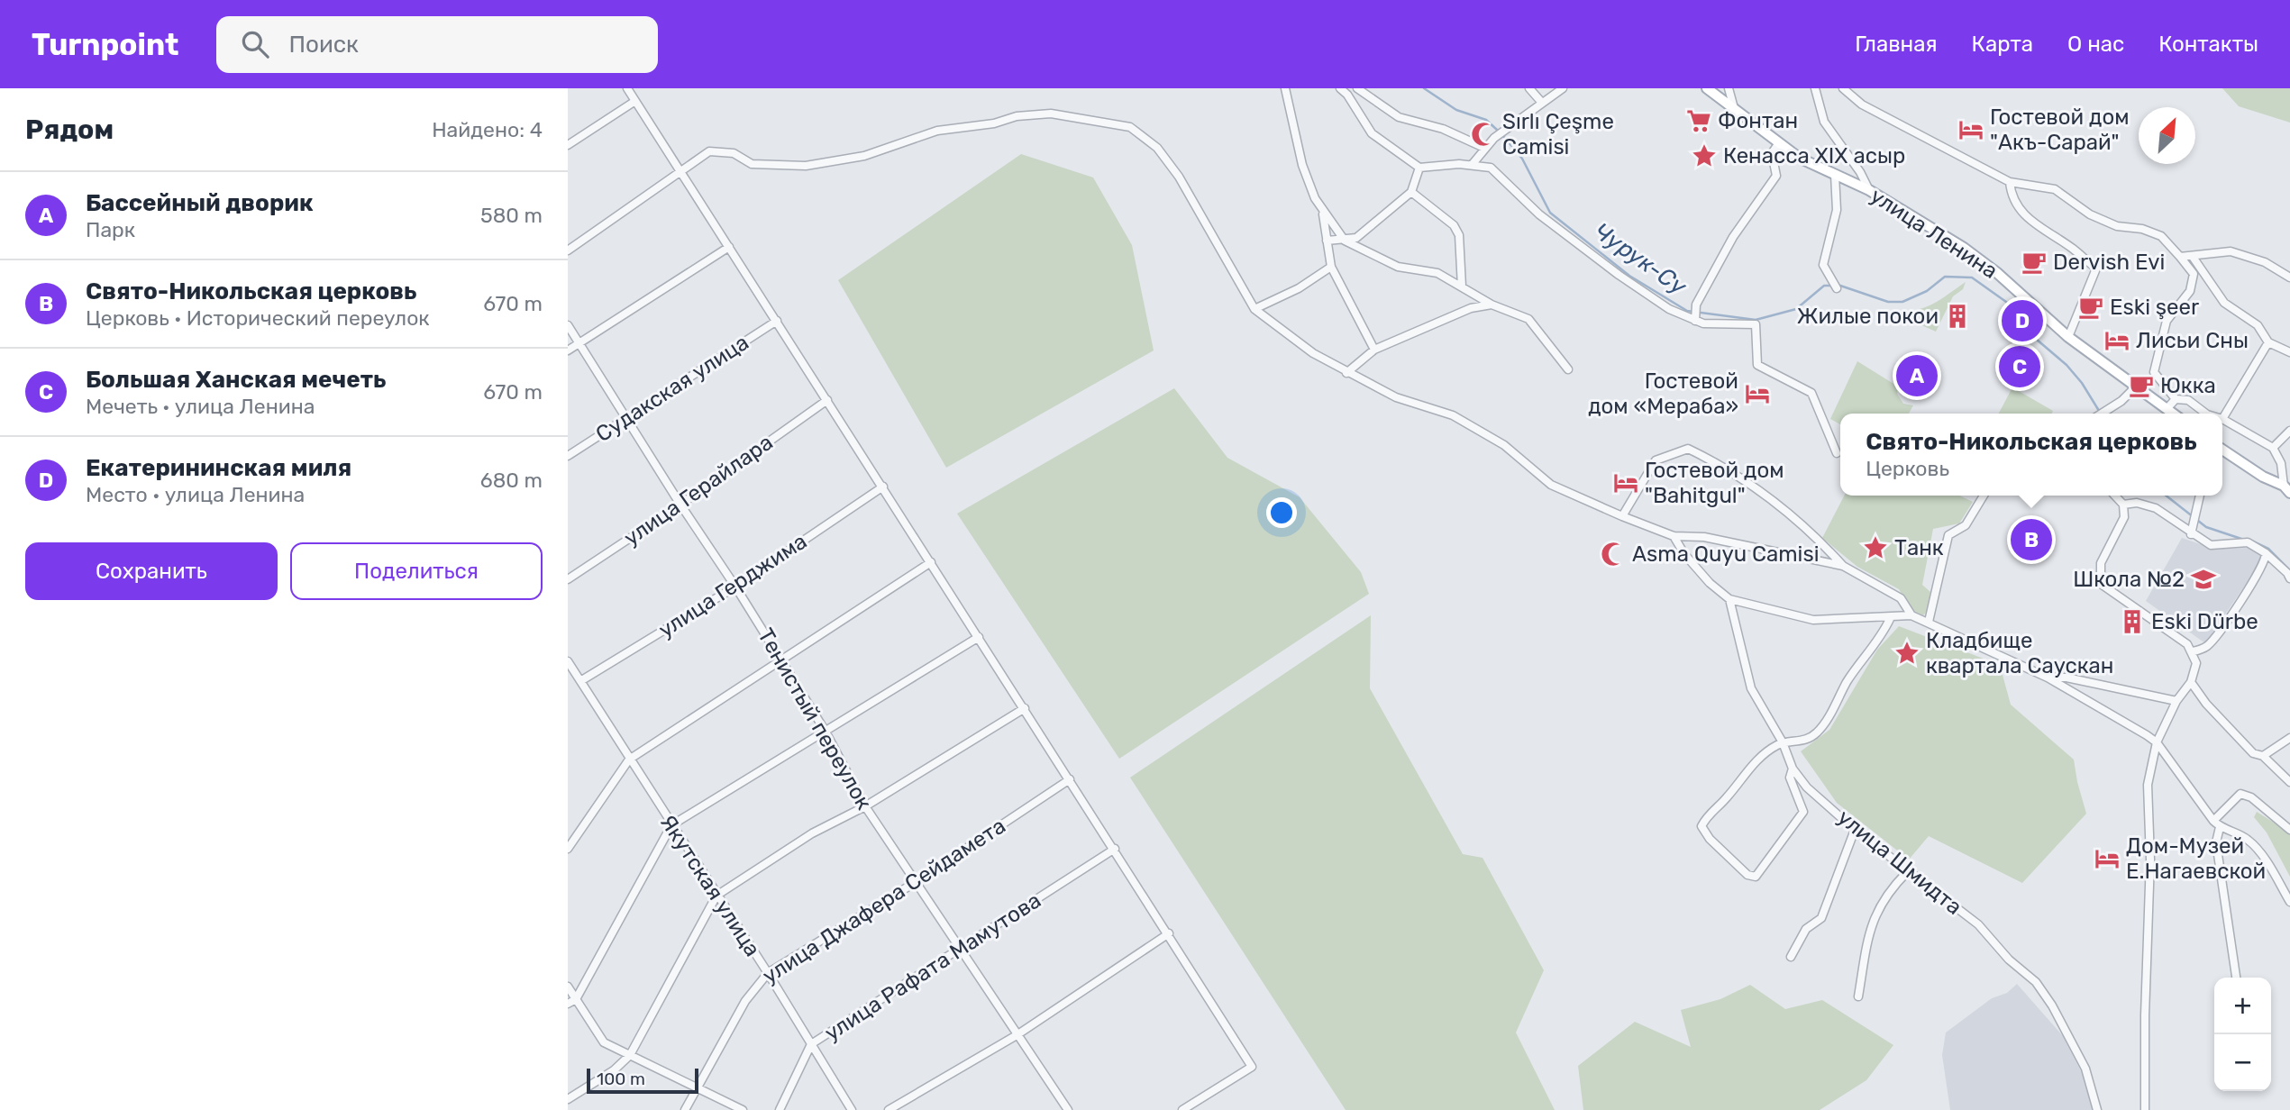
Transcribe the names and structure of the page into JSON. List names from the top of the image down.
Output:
{
  "streets": {
    "main road": ["улица Ленина"],
    "street": [
      "Судакская улица",
      "улица Герайлара",
      "улица Герджима",
      "Тенистый переулок",
      "улица Шмидта",
      "Якутская улица",
      "улица Джафера Сейдамета",
      "улица Рафата Мамутова"
    ]
  },
  "crossings": [
    ["Судакская улица", "Тенистый переулок"],
    ["улица Герайлара", "Тенистый переулок"],
    ["улица Герджима", "Тенистый переулок"],
    ["улица Герджима", "Якутская улица"],
    ["Тенистый переулок", "улица Джафера Сейдамета"],
    ["Тенистый переулок", "улица Рафата Мамутова"],
    ["Якутская улица", "улица Джафера Сейдамета"],
    ["Якутская улица", "улица Рафата Мамутова"]
  ],
  "water": ["Чурук-Су"],
  "places": {
    "supermarket": ["Фонтан"],
    "hotel": [
      "Гостевой дом \"Акъ-Сарай\"",
      "Лисьи Сны",
      "Гостевой дом «Мераба»",
      "Гостевой дом \"Bahitgul\"",
      "Дом-Музей Е.Нагаевской"
    ],
    "mosque": ["Sırlı Çeşme Camisi", "Asma Quyu Camisi"],
    "place": ["Кенасса XIX асыр", "Танк", "Кладбище квартала Саускан"],
    "cafe": ["Dervish Evi", "Eski şeer", "Юкка"],
    "building": ["Жилые покои", "Eski Dürbe"],
    "school or university": ["Школа №2"]
  },
  "scale_bar": "100 m",
  "north": "top right",
  "page": {
    "header": "Turnpoint",
    "search": "Поиск",
    "nav": [
      "Главная",
      "Карта",
      "О нас",
      "Контакты"
    ],
    "heading": ["Рядом", "Найдено: 4"],
    "list": [
      {
        "mark": "A",
        "name": "Бассейный дворик",
        "note": "Парк",
        "value": "580 m"
      },
      {
        "mark": "B",
        "name": "Свято-Никольская церковь",
        "note": "Церковь · Исторический переулок",
        "value": "670 m"
      },
      {
        "mark": "C",
        "name": "Большая Ханская мечеть",
        "note": "Мечеть · улица Ленина",
        "value": "670 m"
      },
      {
        "mark": "D",
        "name": "Екатерининская миля",
        "note": "Место · улица Ленина",
        "value": "680 m"
      }
    ],
    "pins": [
      "D",
      "C",
      "A",
      "B"
    ],
    "popup": ["Свято-Никольская церковь", "Церковь"],
    "buttons": ["Сохранить", "Поделиться"],
    "map_buttons": ["+", "−"],
    "scale": "100 m"
  }
}
